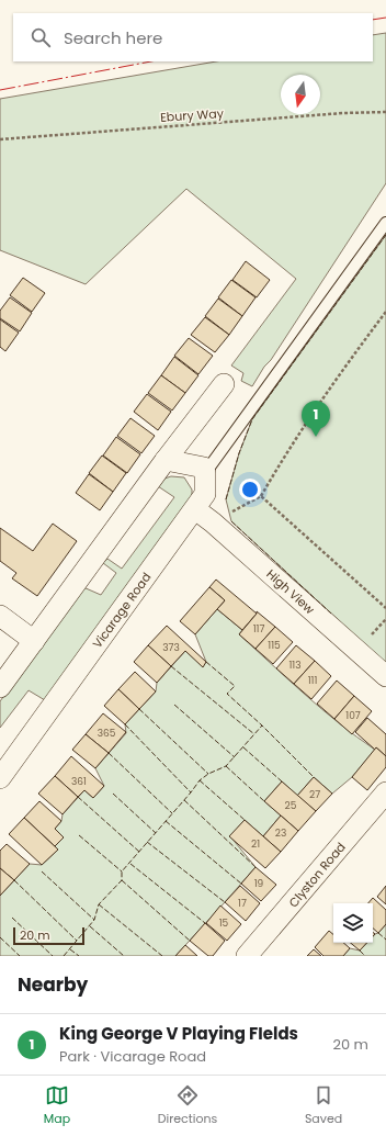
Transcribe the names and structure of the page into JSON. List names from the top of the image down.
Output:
{
  "streets": {
    "street": ["High View", "Vicarage Road", "Clyston Road"],
    "path": ["Ebury Way"]
  },
  "crossings": [
    ["High View", "Vicarage Road"]
  ],
  "house_numbers": [
    "117",
    "115",
    "373",
    "113",
    "111",
    "107",
    "365",
    "361",
    "27",
    "25",
    "23",
    "21",
    "19",
    "17",
    "15"
  ],
  "scale_bar": "20 m",
  "north": "bottom",
  "page": {
    "search": "Search here",
    "pins": "1",
    "scale": "20 m",
    "heading": "Nearby",
    "list": [
      {
        "mark": "1",
        "name": "King George V Playing FIelds",
        "note": "Park · Vicarage Road",
        "value": "20 m"
      }
    ],
    "nav": ["Map", "Directions", "Saved"]
  }
}
